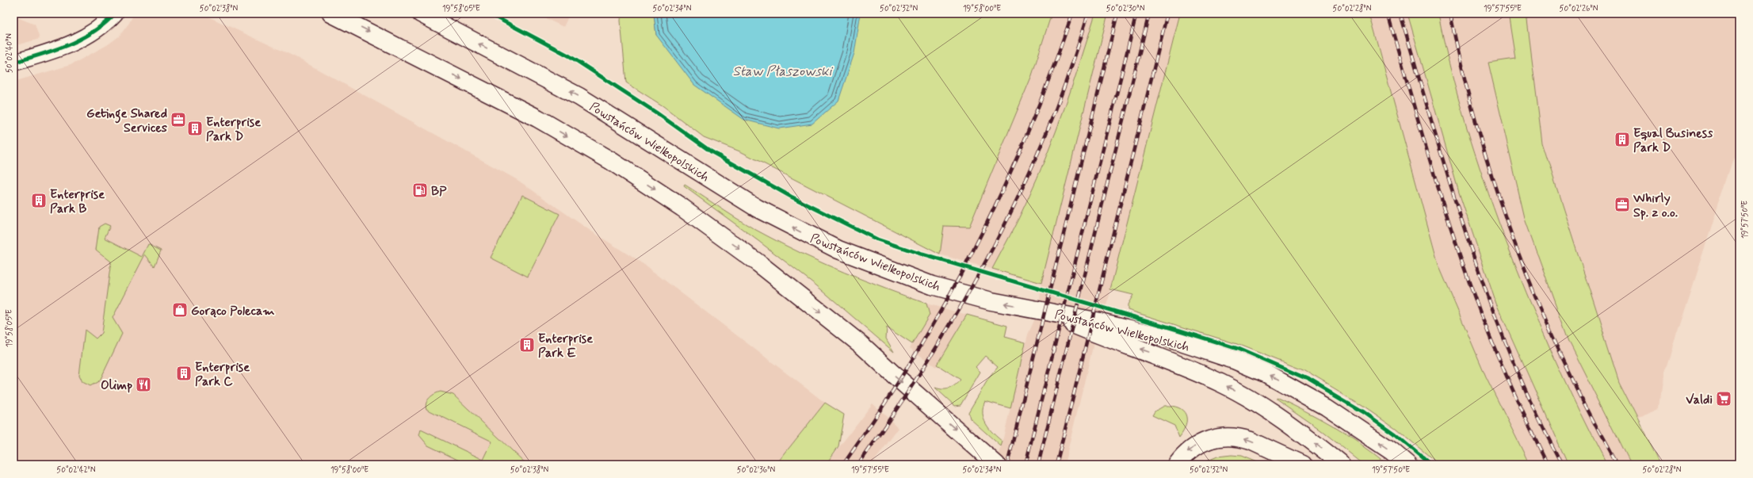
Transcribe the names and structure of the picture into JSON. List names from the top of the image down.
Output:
{
  "streets": {
    "main road": ["Powstańców Wielkopolskich"]
  },
  "water": ["Staw Płaszowski"],
  "places": {
    "office": ["Getinge Shared Services", "Whirly Sp. z o.o."],
    "building": [
      "Enterprise Park D",
      "Equal Business Park D",
      "Enterprise Park B",
      "Enterprise Park E",
      "Enterprise Park C"
    ],
    "fuel station": ["BP"],
    "shop": ["Gorąco Polecam"],
    "restaurant": ["Olimp"],
    "supermarket": ["Valdi"]
  },
  "coordinates": [
    "50°02'38\"N",
    "19°58'05\"E",
    "50°02'34\"N",
    "50°02'32\"N",
    "19°58'00\"E",
    "50°02'30\"N",
    "50°02'28\"N",
    "19°57'55\"E",
    "50°02'26\"N",
    "50°02'40\"N",
    "19°57'50\"E",
    "50°02'42\"N",
    "50°02'36\"N"
  ]
}
